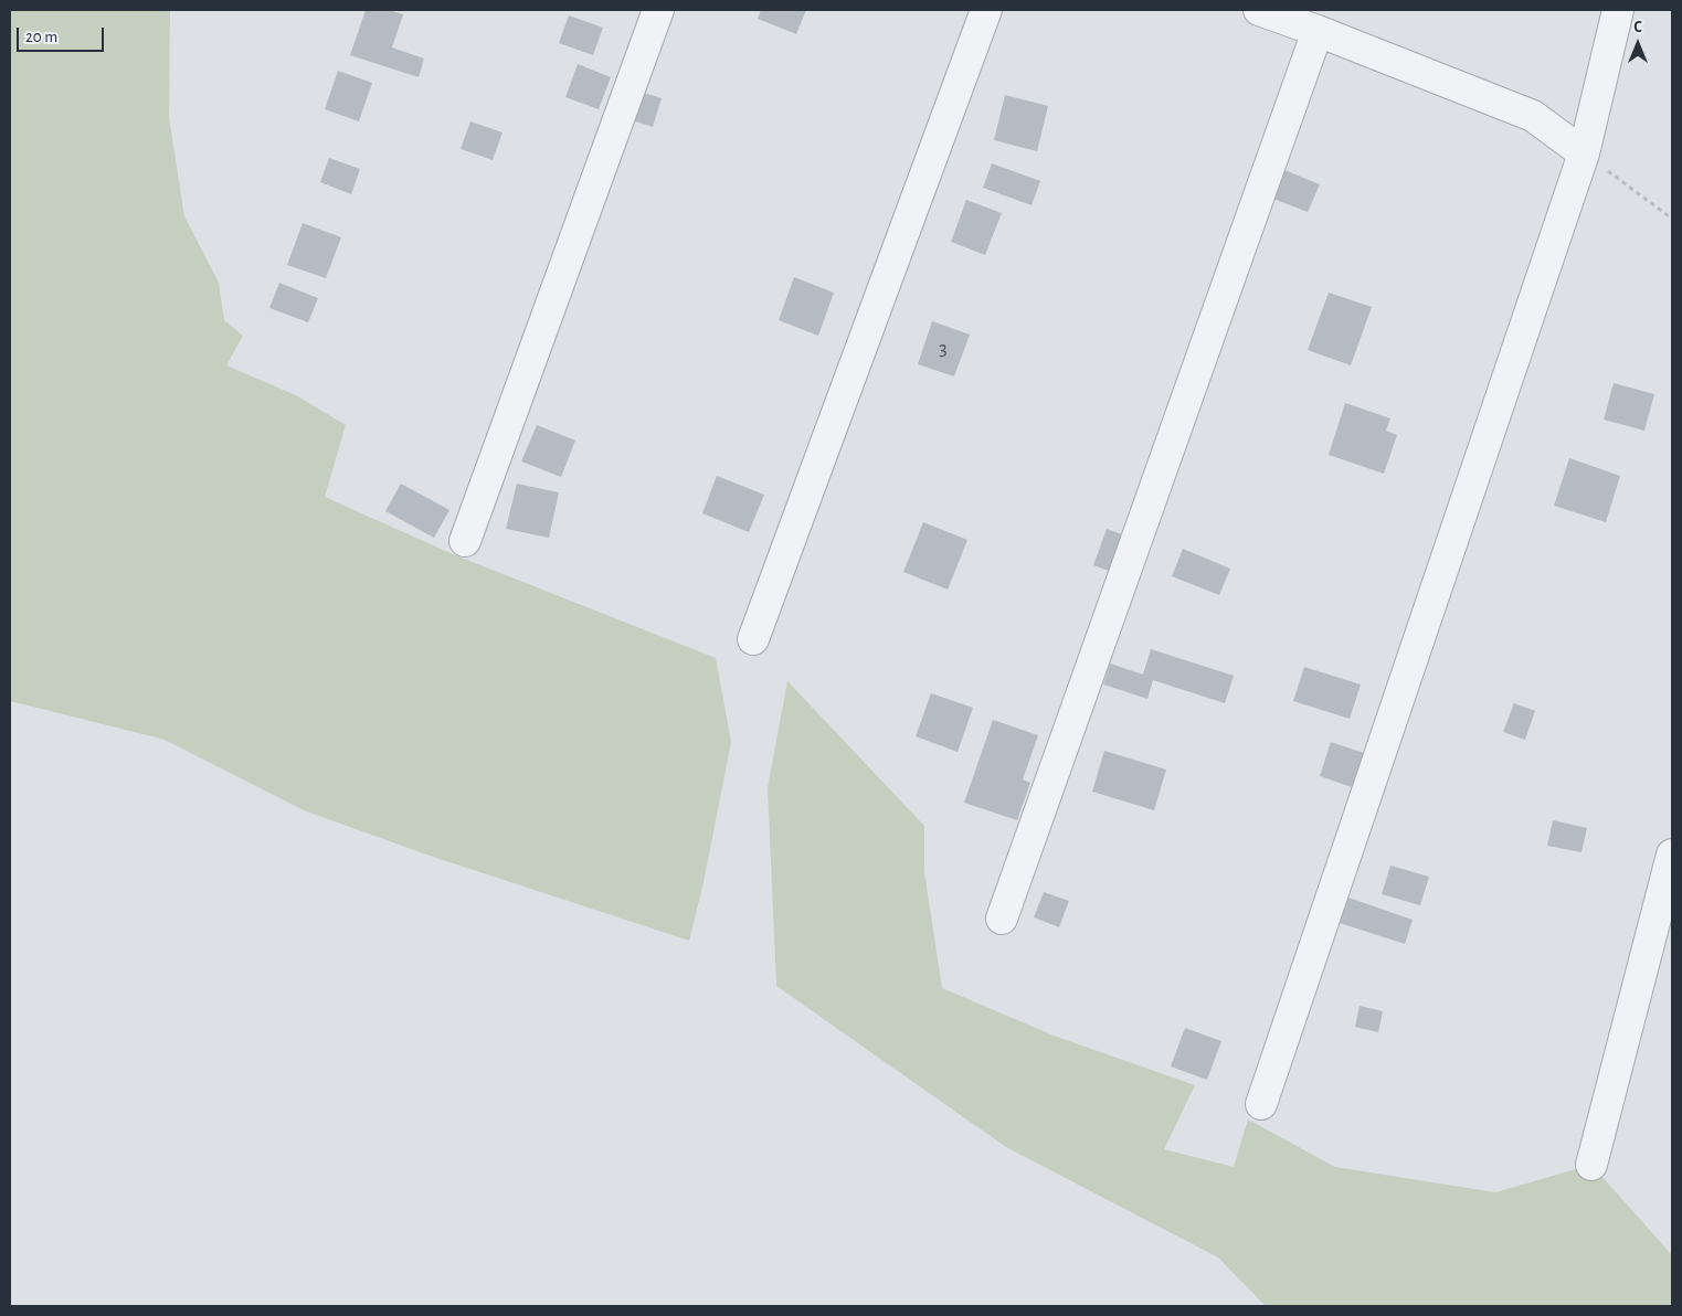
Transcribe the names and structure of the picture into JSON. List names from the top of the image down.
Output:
{
  "house_numbers": ["3"],
  "scale_bar": "20 m",
  "north": "top"
}
